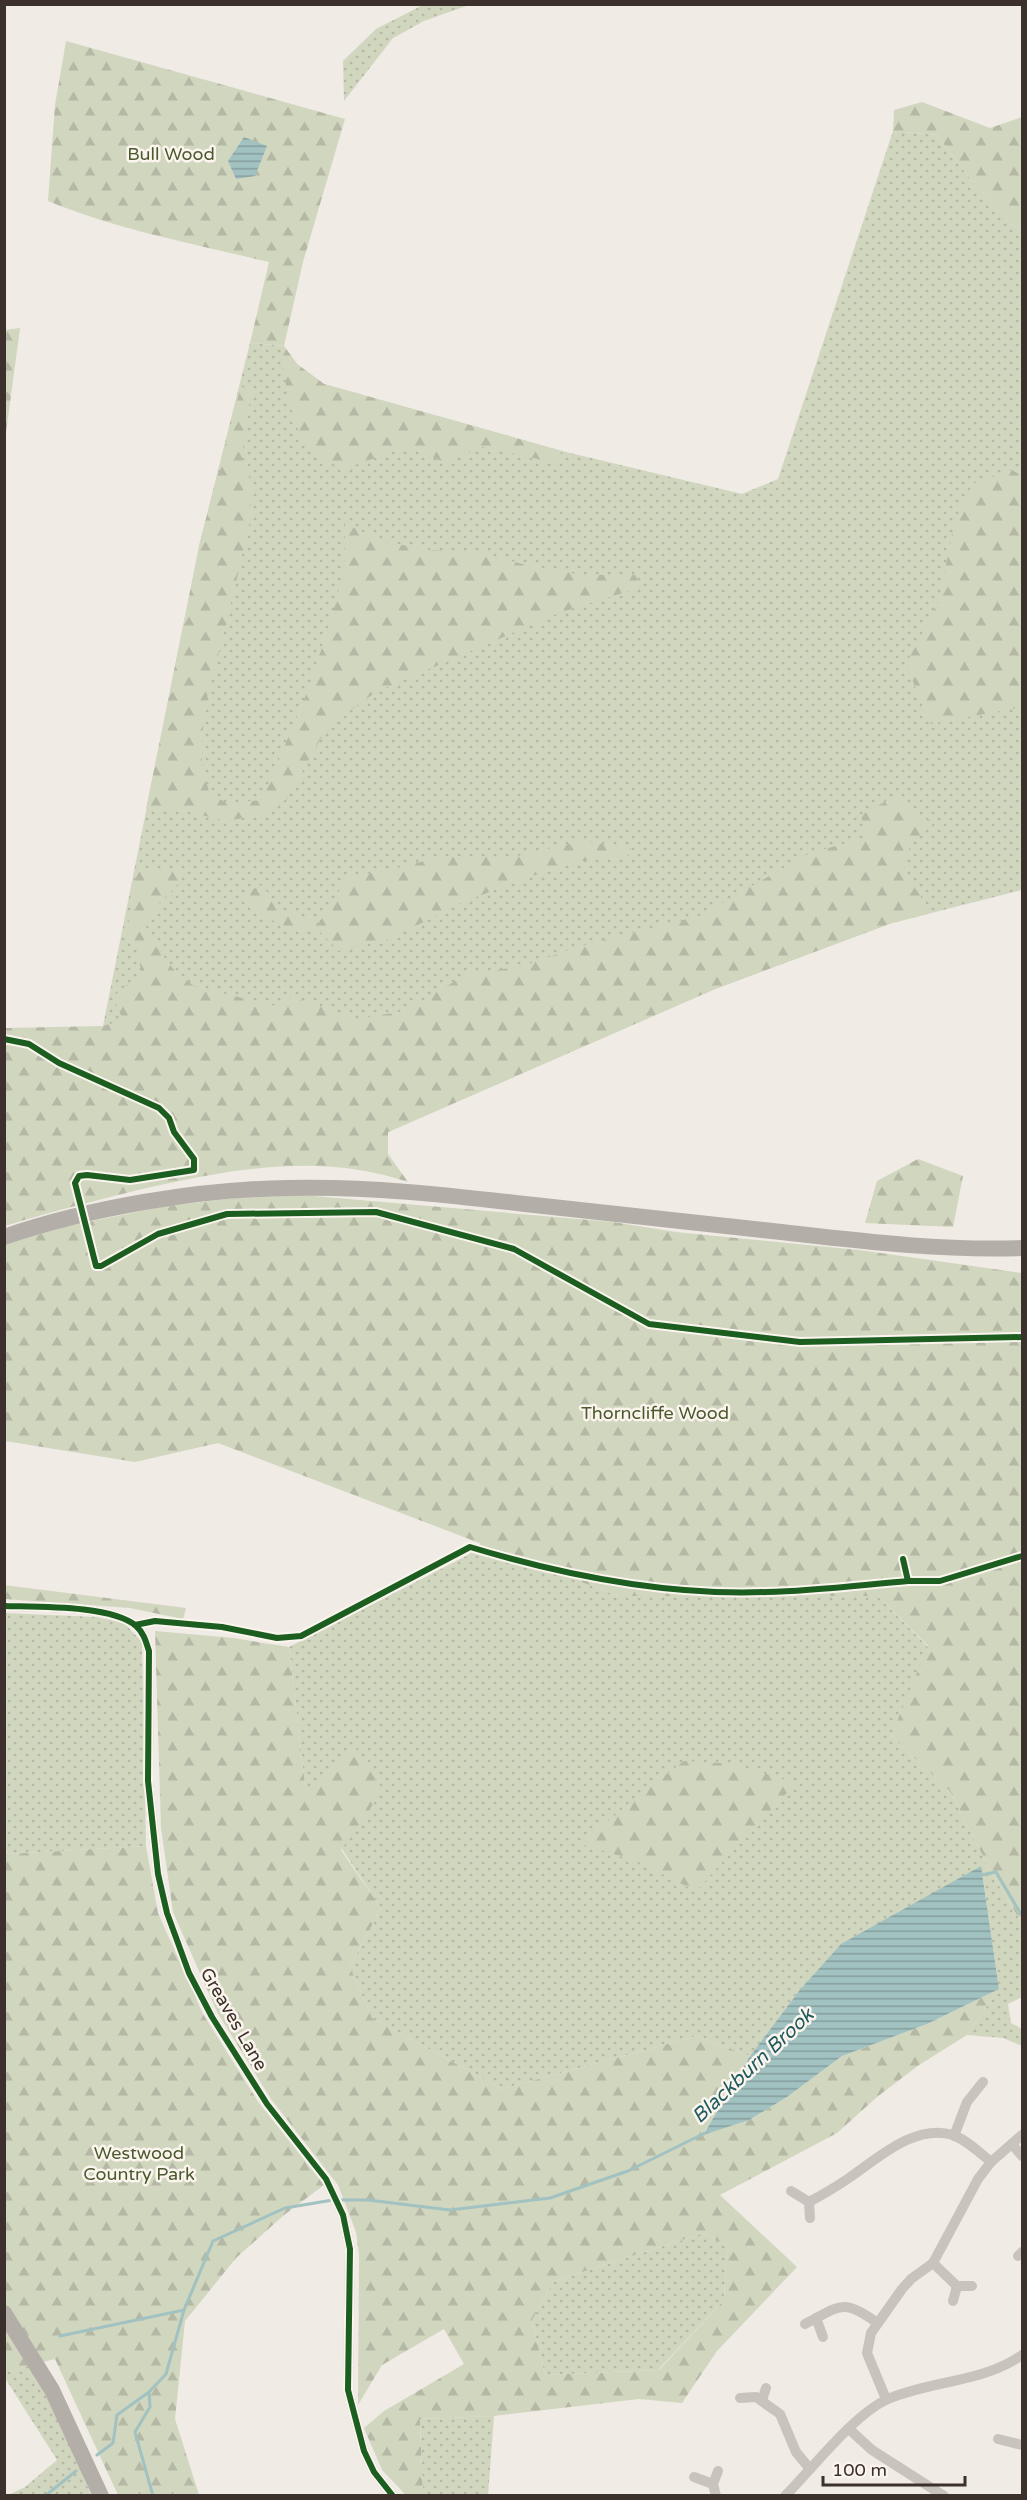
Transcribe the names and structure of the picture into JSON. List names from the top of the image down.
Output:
{
  "streets": {
    "street": ["Greaves Lane"]
  },
  "water": ["Blackburn Brook"],
  "parks": ["Bull Wood", "Thorncliffe Wood", "Westwood Country Park"],
  "scale_bar": "100 m"
}
